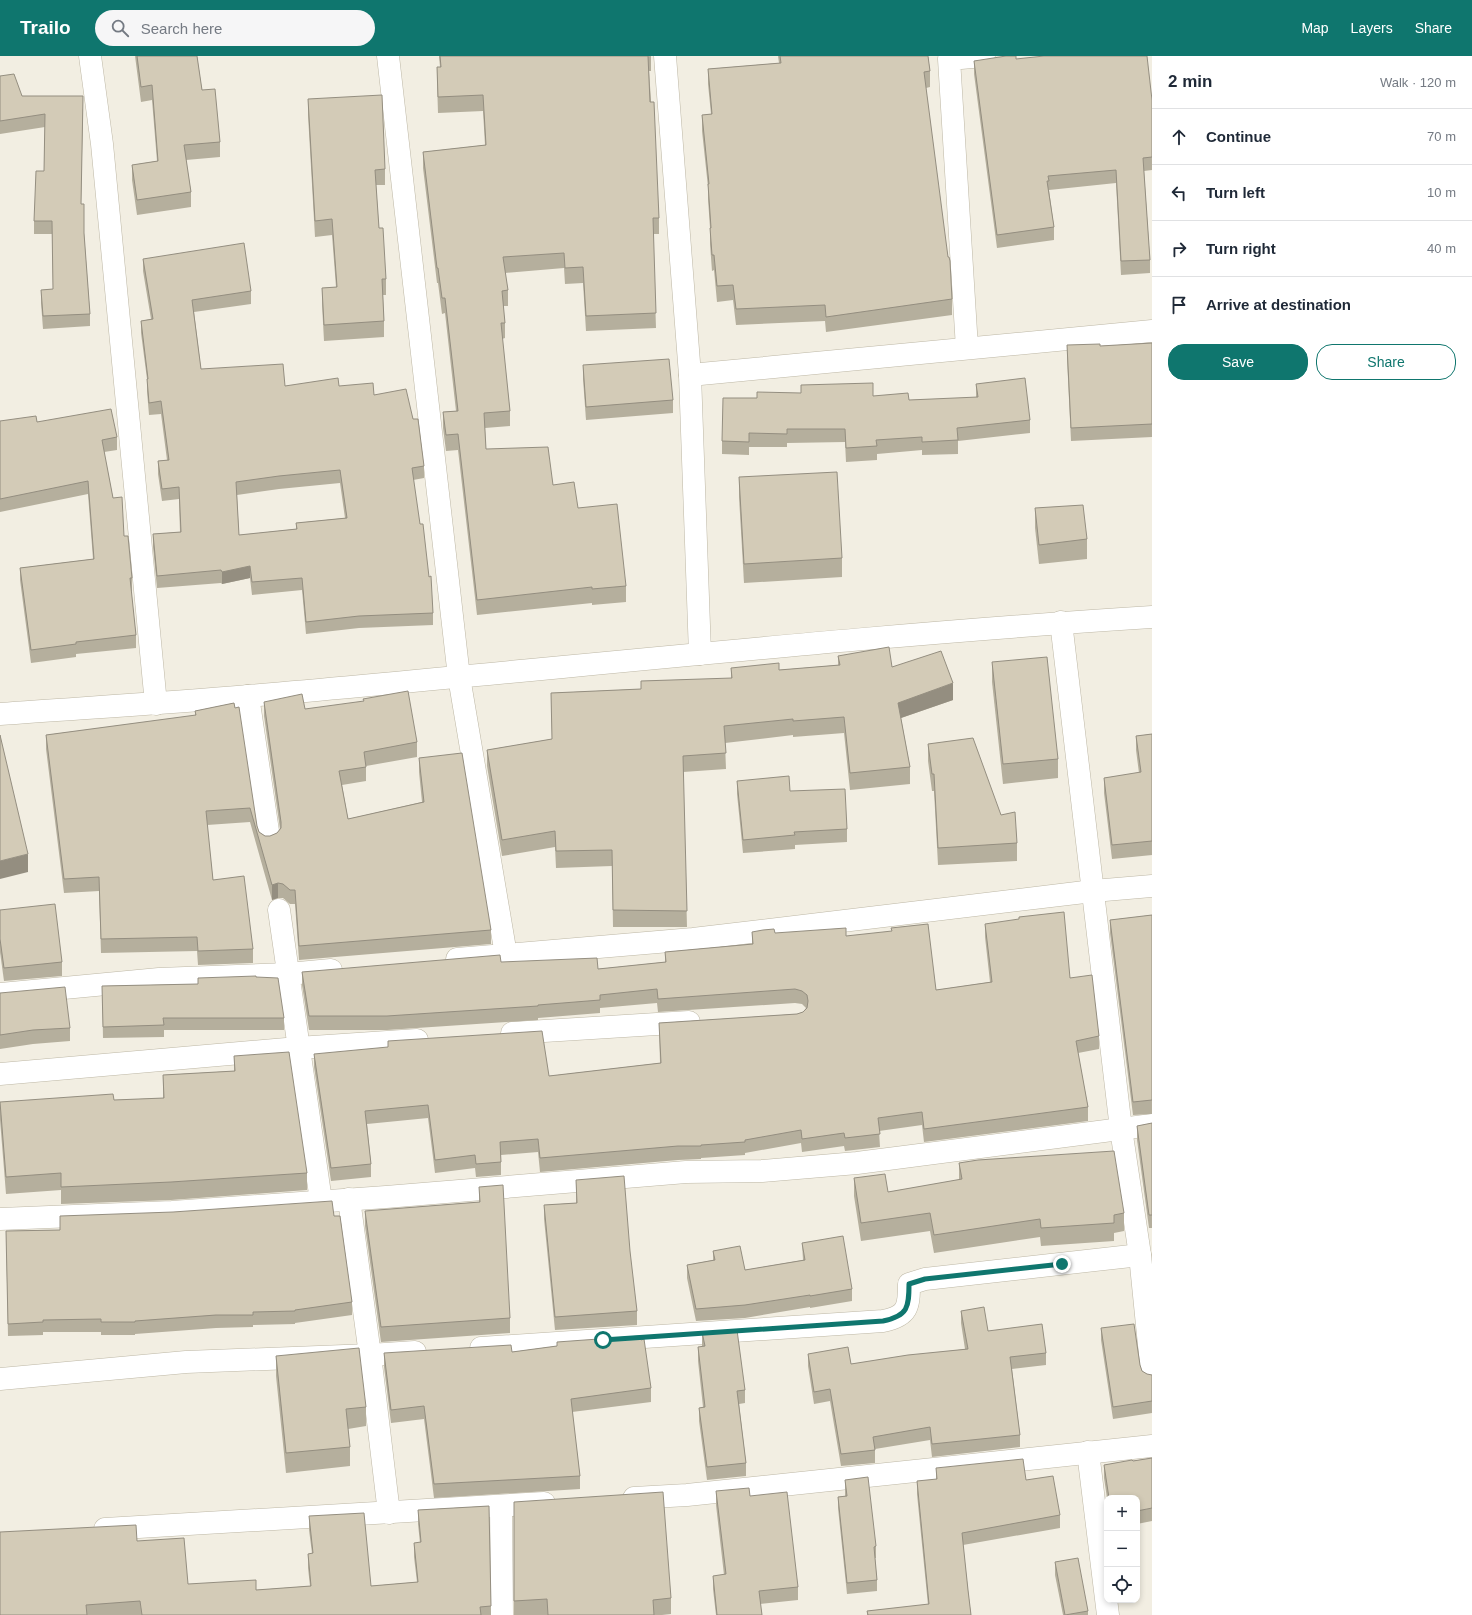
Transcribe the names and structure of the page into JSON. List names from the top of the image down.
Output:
{
  "page": {
    "header": "Trailo",
    "search": "Search here",
    "nav": ["Map", "Layers", "Share"],
    "heading": ["2 min", "Walk · 120 m"],
    "list": [
      ["Continue", "70 m"],
      ["Turn left", "10 m"],
      ["Turn right", "40 m"],
      "Arrive at destination"
    ],
    "buttons": ["Save", "Share"],
    "map_buttons": ["+", "−"]
  }
}
